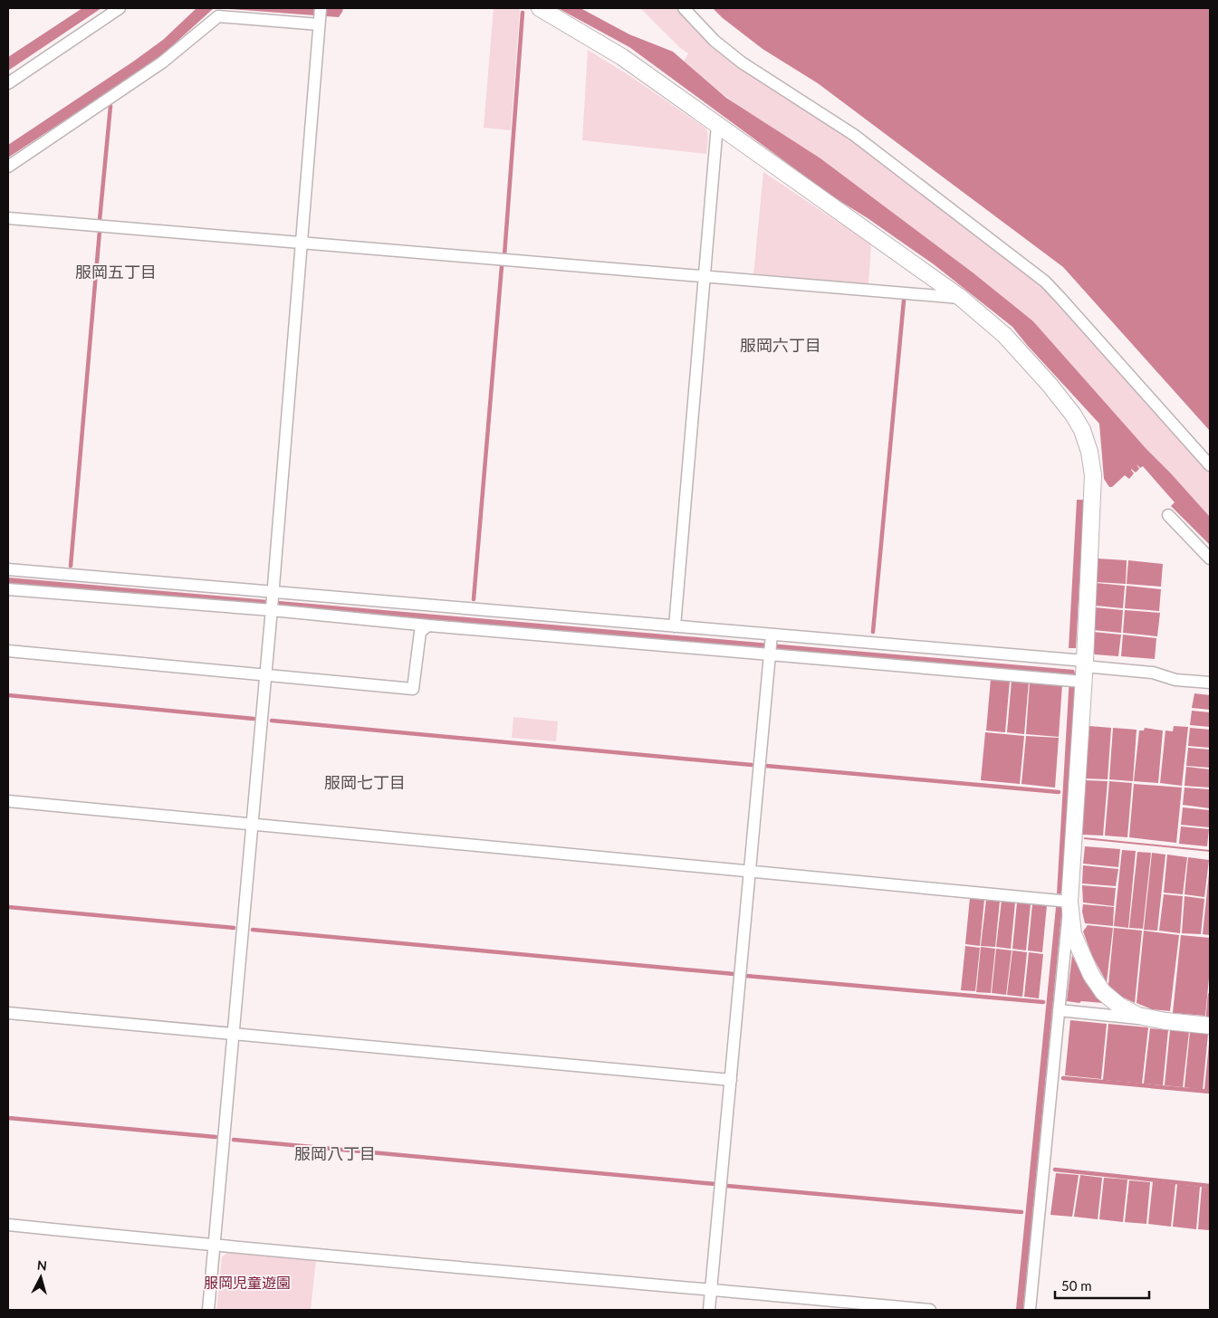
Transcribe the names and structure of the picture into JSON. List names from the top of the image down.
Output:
{
  "districts": [
    "服岡五丁目",
    "服岡六丁目",
    "服岡七丁目",
    "服岡八丁目"
  ],
  "parks": ["服岡児童遊園"],
  "scale_bar": "50 m",
  "north": "top"
}
